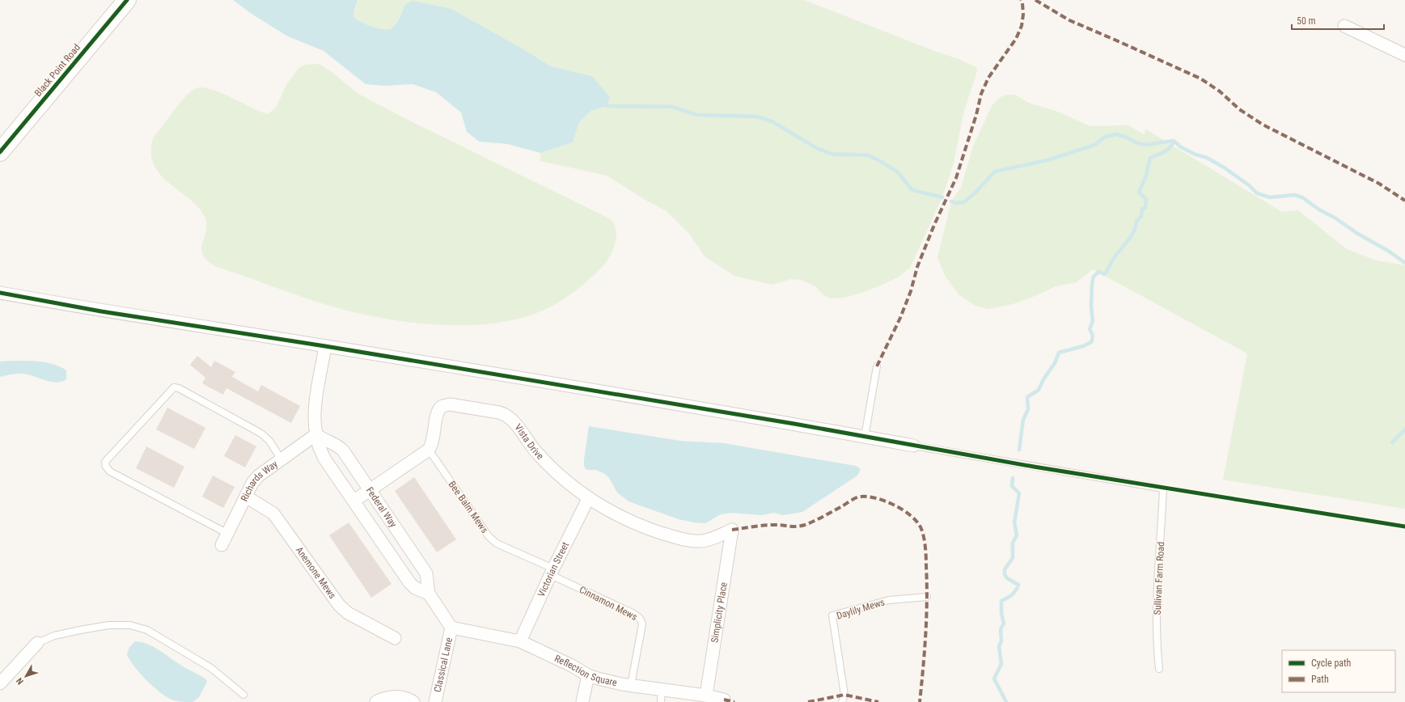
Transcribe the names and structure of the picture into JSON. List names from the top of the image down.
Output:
{
  "streets": {
    "main road": ["Black Point Road"],
    "street": [
      "Vista Drive",
      "Richards Way",
      "Federal Way",
      "Victorian Street",
      "Anemone Mews",
      "Simplicity Place",
      "Classical Lane",
      "Reflection Square"
    ],
    "lane": [
      "Bee Balm Mews",
      "Sullivan Farm Road",
      "Cinnamon Mews",
      "Daylily Mews"
    ]
  },
  "crossings": [
    ["Vista Drive", "Bee Balm Mews"],
    ["Vista Drive", "Victorian Street"],
    ["Vista Drive", "Simplicity Place"],
    ["Richards Way", "Federal Way"],
    ["Richards Way", "Anemone Mews"],
    ["Federal Way", "Classical Lane"],
    ["Federal Way", "Reflection Square"],
    ["Bee Balm Mews", "Victorian Street"],
    ["Bee Balm Mews", "Cinnamon Mews"],
    ["Victorian Street", "Cinnamon Mews"],
    ["Victorian Street", "Reflection Square"],
    ["Cinnamon Mews", "Reflection Square"],
    ["Simplicity Place", "Reflection Square"],
    ["Classical Lane", "Reflection Square"]
  ],
  "legend": ["Cycle path", "Path"],
  "scale_bar": "50 m",
  "north": "bottom left"
}
